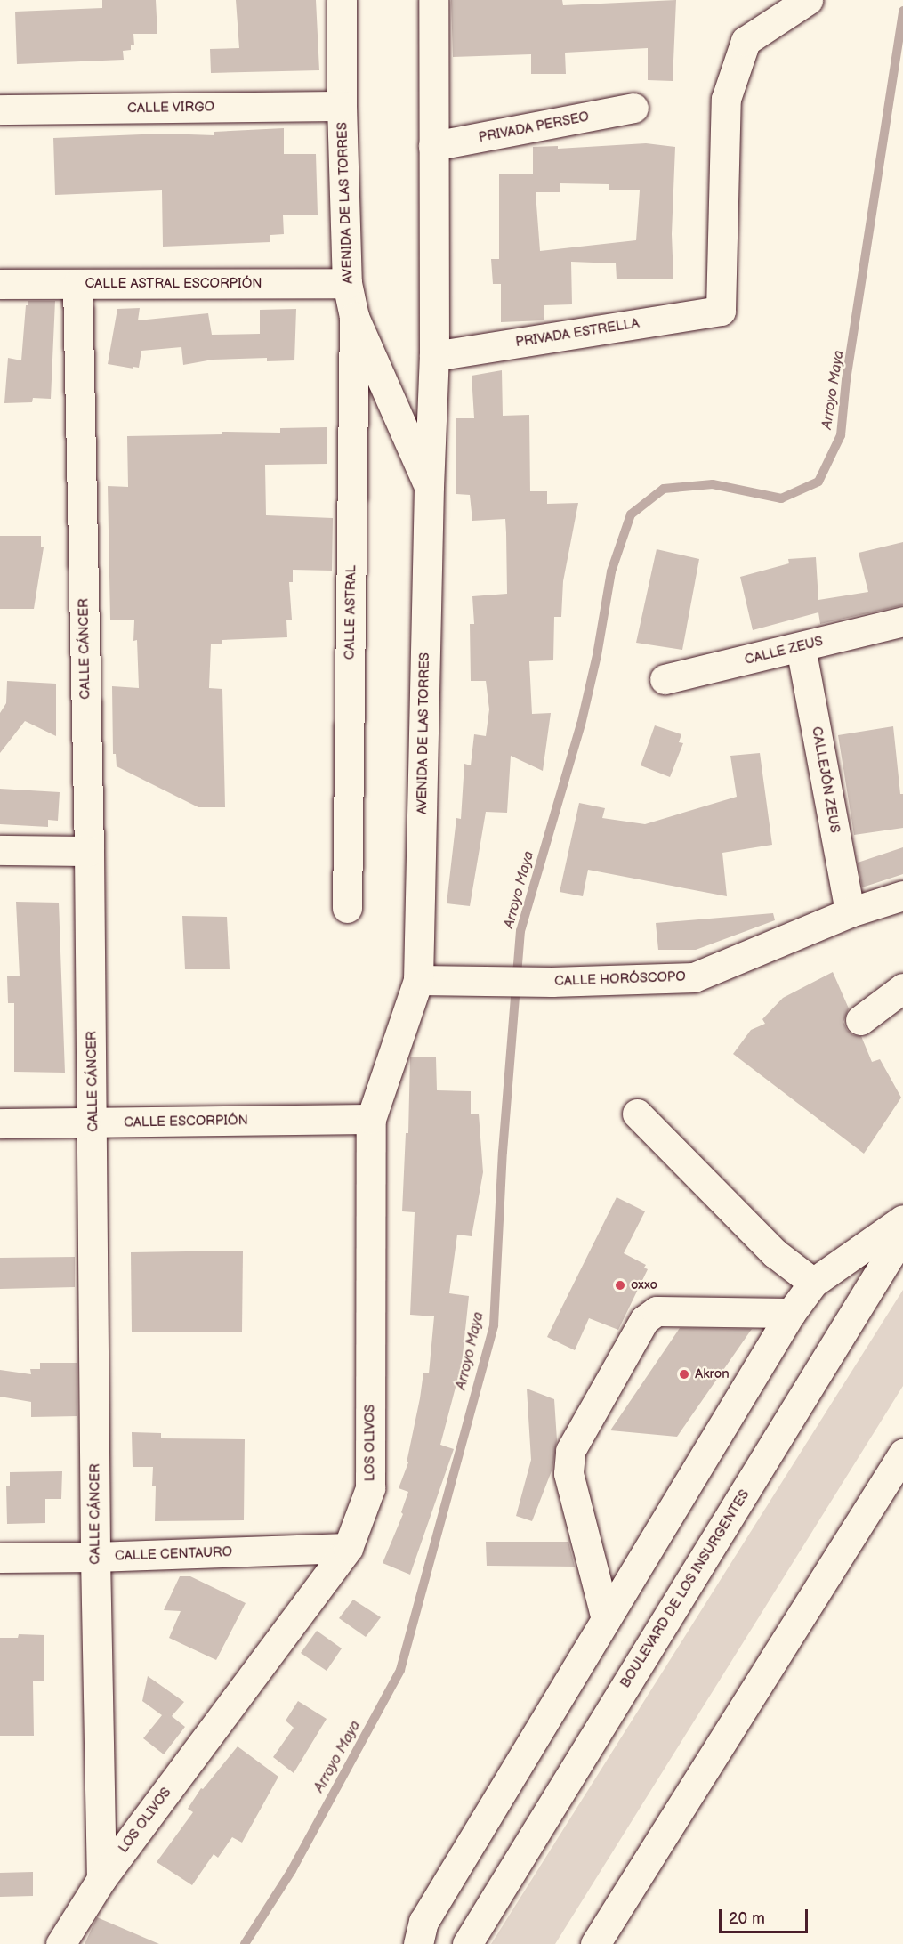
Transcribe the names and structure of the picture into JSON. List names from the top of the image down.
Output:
{
  "streets": {
    "main road": [
      "CALLE VIRGO",
      "PRIVADA PERSEO",
      "AVENIDA DE LAS TORRES",
      "CALLE ASTRAL ESCORPIÓN",
      "PRIVADA ESTRELLA",
      "CALLE ASTRAL",
      "CALLE CÁNCER",
      "CALLE ZEUS",
      "CALLEJÓN ZEUS",
      "CALLE HORÓSCOPO",
      "CALLE ESCORPIÓN",
      "LOS OLIVOS",
      "CALLE CENTAURO",
      "BOULEVARD DE LOS INSURGENTES"
    ]
  },
  "crossings": [
    ["CALLE VIRGO", "AVENIDA DE LAS TORRES"],
    ["PRIVADA PERSEO", "AVENIDA DE LAS TORRES"],
    ["AVENIDA DE LAS TORRES", "CALLE ASTRAL ESCORPIÓN"],
    ["AVENIDA DE LAS TORRES", "PRIVADA ESTRELLA"],
    ["AVENIDA DE LAS TORRES", "CALLE ASTRAL"],
    ["AVENIDA DE LAS TORRES", "CALLE HORÓSCOPO"],
    ["AVENIDA DE LAS TORRES", "LOS OLIVOS"],
    ["CALLE ASTRAL ESCORPIÓN", "CALLE CÁNCER"],
    ["CALLE CÁNCER", "CALLE ESCORPIÓN"],
    ["CALLE CÁNCER", "LOS OLIVOS"],
    ["CALLE CÁNCER", "CALLE CENTAURO"],
    ["CALLE ZEUS", "CALLEJÓN ZEUS"],
    ["CALLEJÓN ZEUS", "CALLE HORÓSCOPO"],
    ["CALLE HORÓSCOPO", "LOS OLIVOS"],
    ["CALLE ESCORPIÓN", "LOS OLIVOS"],
    ["LOS OLIVOS", "CALLE CENTAURO"]
  ],
  "water": ["Arroyo Maya"],
  "places": ["oxxo", "Akron"],
  "scale_bar": "20 m"
}
